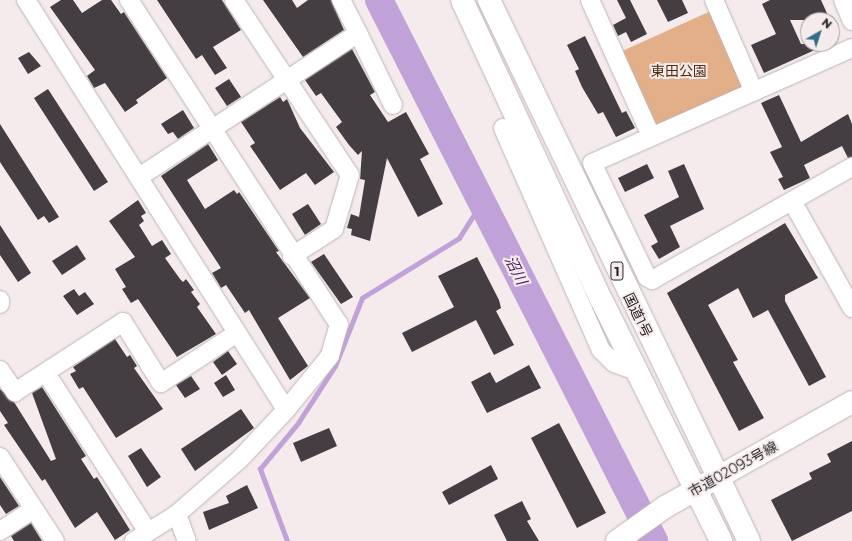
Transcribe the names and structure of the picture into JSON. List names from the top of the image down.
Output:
{
  "streets": {
    "main road": ["1", "国道1号", "市道02093号線"]
  },
  "crossings": [
    ["国道1号", "市道02093号線"]
  ],
  "water": ["沼川"],
  "parks": ["東田公園"],
  "north": "top right"
}
